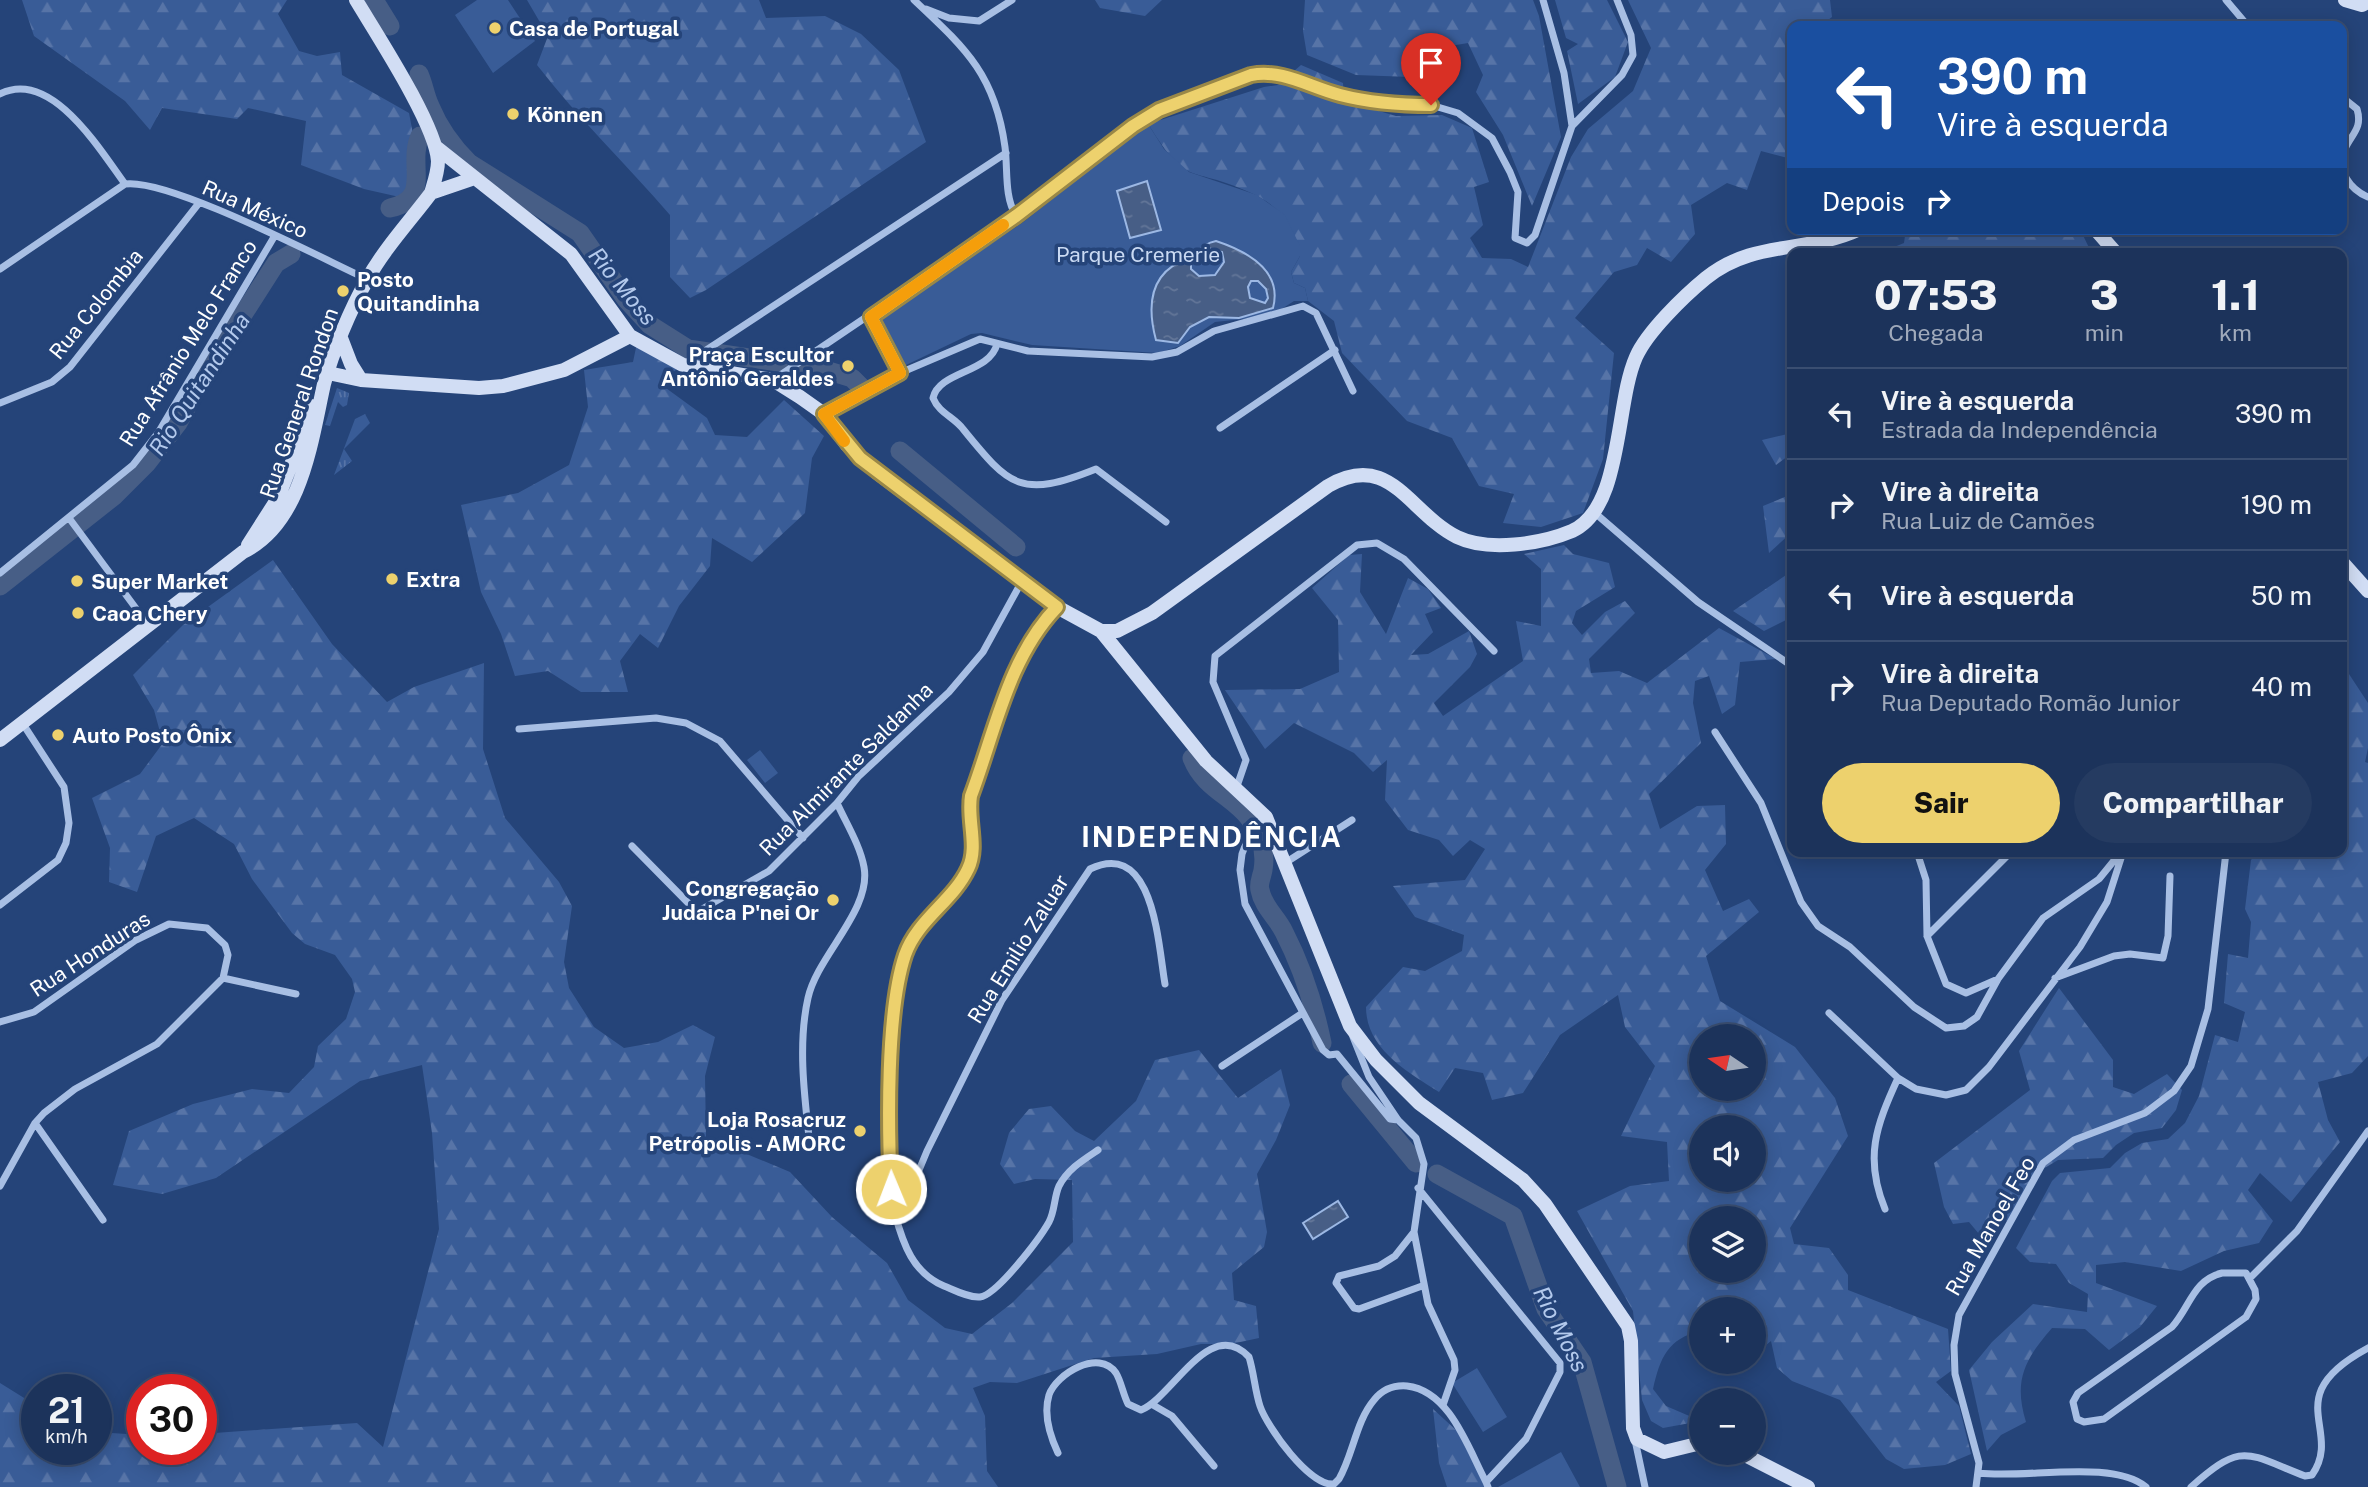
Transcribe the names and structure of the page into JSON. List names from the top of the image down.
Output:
{
  "streets": {
    "street": [
      "Rua México",
      "Rua Colombia",
      "Rua Afrânio Melo Franco",
      "Rua General Rondon",
      "Rua Almirante Saldanha",
      "Rua Emilio Zaluar",
      "Rua Honduras",
      "Rua Manoel Feo"
    ]
  },
  "crossings": [
    ["Rua México", "Rua Colombia"],
    ["Rua México", "Rua Afrânio Melo Franco"],
    ["Rua México", "Rua General Rondon"]
  ],
  "districts": ["INDEPENDÊNCIA"],
  "water": ["Rio Moss", "Rio Quitandinha"],
  "parks": ["Parque Cremerie"],
  "places": [
    "Casa de Portugal",
    "Können",
    "Posto Quitandinha",
    "Praça Escultor Antônio Geraldes",
    "Extra",
    "Super Market",
    "Caoa Chery",
    "Auto Posto Ônix",
    "Congregação Judaica P'nei Or",
    "Loja Rosacruz Petrópolis - AMORC"
  ],
  "north": "left",
  "page": {
    "turn": ["390 m", "Vire à esquerda"],
    "then": "Depois",
    "eta": [
      "07:53",
      "Chegada",
      "3",
      "min",
      "1.1",
      "km"
    ],
    "list": [
      {
        "name": "Vire à esquerda",
        "note": "Estrada da Independência",
        "value": "390 m"
      },
      {
        "name": "Vire à direita",
        "note": "Rua Luiz de Camões",
        "value": "190 m"
      },
      {
        "name": "Vire à esquerda",
        "value": "50 m"
      },
      {
        "name": "Vire à direita",
        "note": "Rua Deputado Romão Junior",
        "value": "40 m"
      }
    ],
    "buttons": ["Sair", "Compartilhar"],
    "map_buttons": ["+", "−"],
    "speed": "21 km/h",
    "limit": "30"
  }
}
